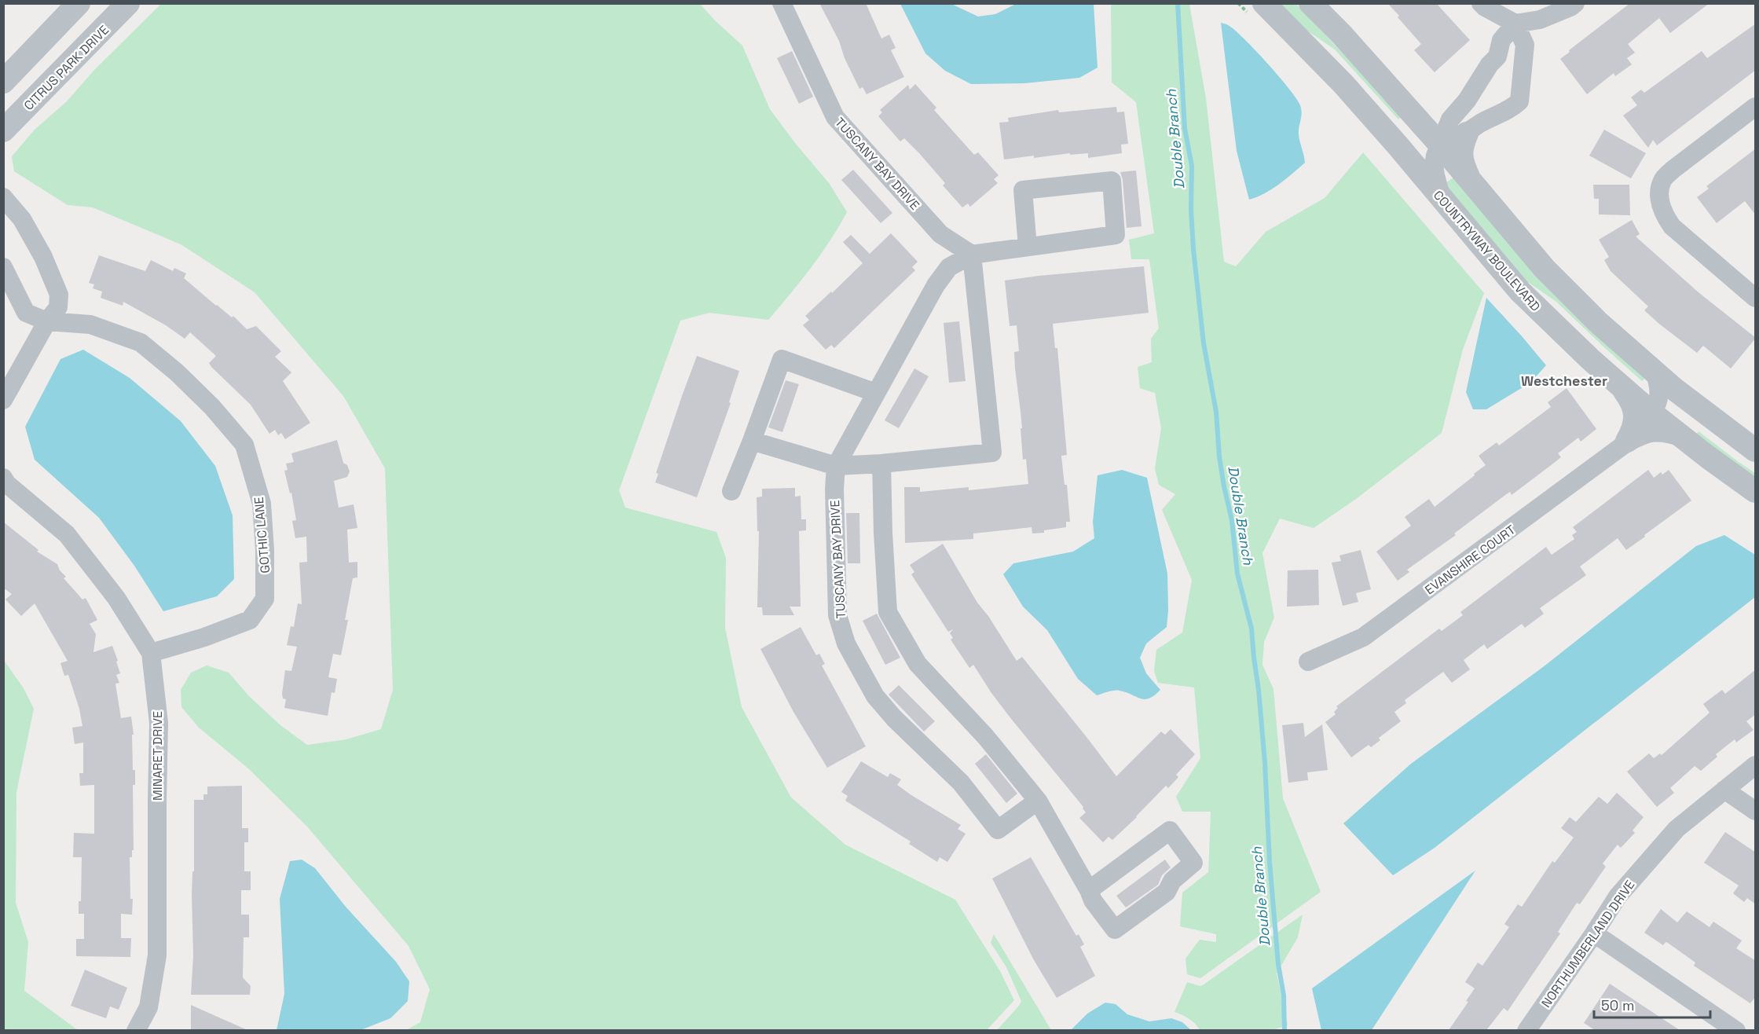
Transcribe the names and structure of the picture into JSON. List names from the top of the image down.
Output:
{
  "streets": {
    "street": [
      "CITRUS PARK DRIVE",
      "TUSCANY BAY DRIVE",
      "COUNTRYWAY BOULEVARD",
      "GOTHIC LANE",
      "EVANSHIRE COURT",
      "MINARET DRIVE",
      "NORTHUMBERLAND DRIVE"
    ]
  },
  "crossings": [
    ["COUNTRYWAY BOULEVARD", "EVANSHIRE COURT"],
    ["GOTHIC LANE", "MINARET DRIVE"]
  ],
  "districts": ["Westchester"],
  "water": ["Double Branch"],
  "scale_bar": "50 m"
}
